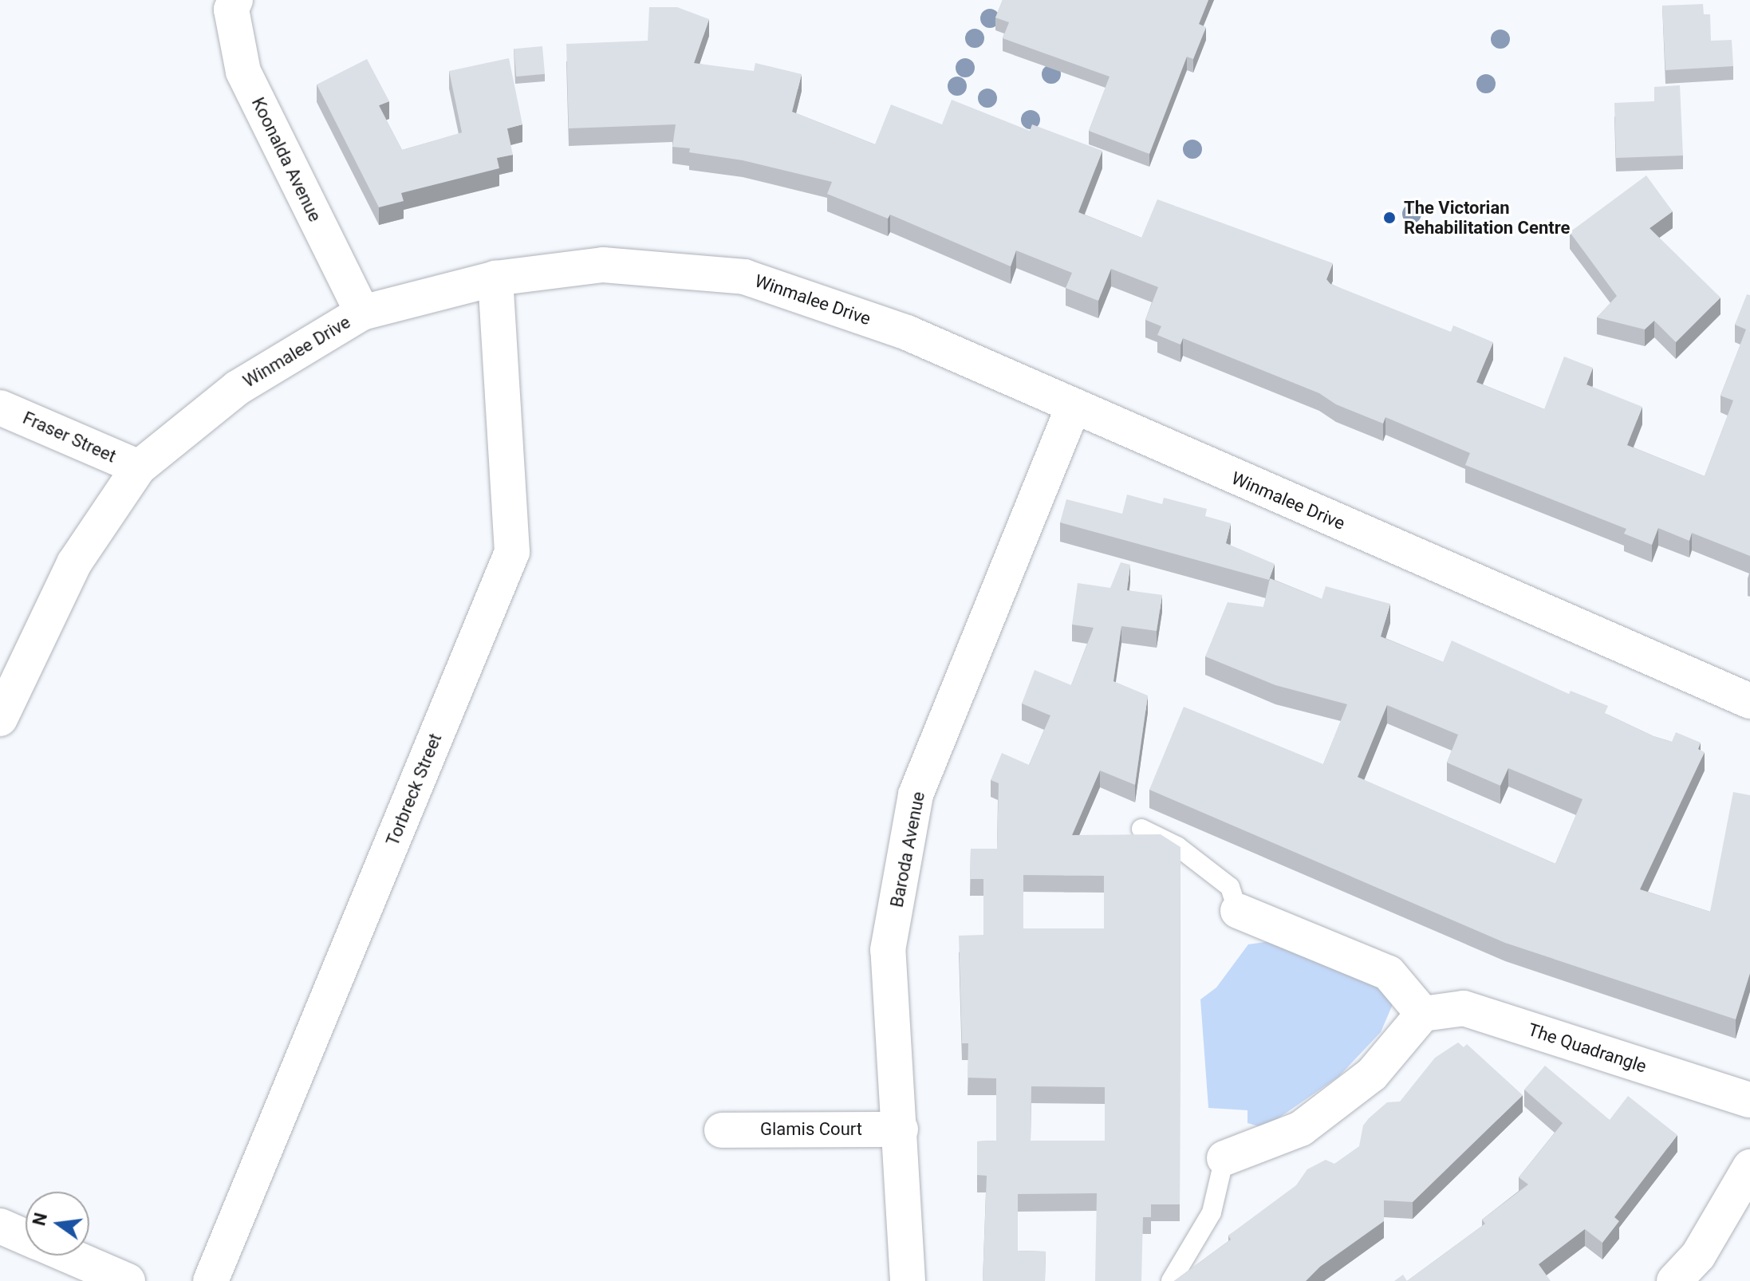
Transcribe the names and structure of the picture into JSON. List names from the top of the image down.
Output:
{
  "streets": {
    "street": [
      "Koonalda Avenue",
      "Winmalee Drive",
      "Fraser Street",
      "Torbreck Street",
      "Baroda Avenue",
      "The Quadrangle",
      "Glamis Court"
    ]
  },
  "crossings": [
    ["Koonalda Avenue", "Winmalee Drive"],
    ["Winmalee Drive", "Fraser Street"],
    ["Winmalee Drive", "Torbreck Street"],
    ["Winmalee Drive", "Baroda Avenue"],
    ["Baroda Avenue", "Glamis Court"]
  ],
  "places": ["The Victorian Rehabilitation Centre"],
  "north": "left"
}
